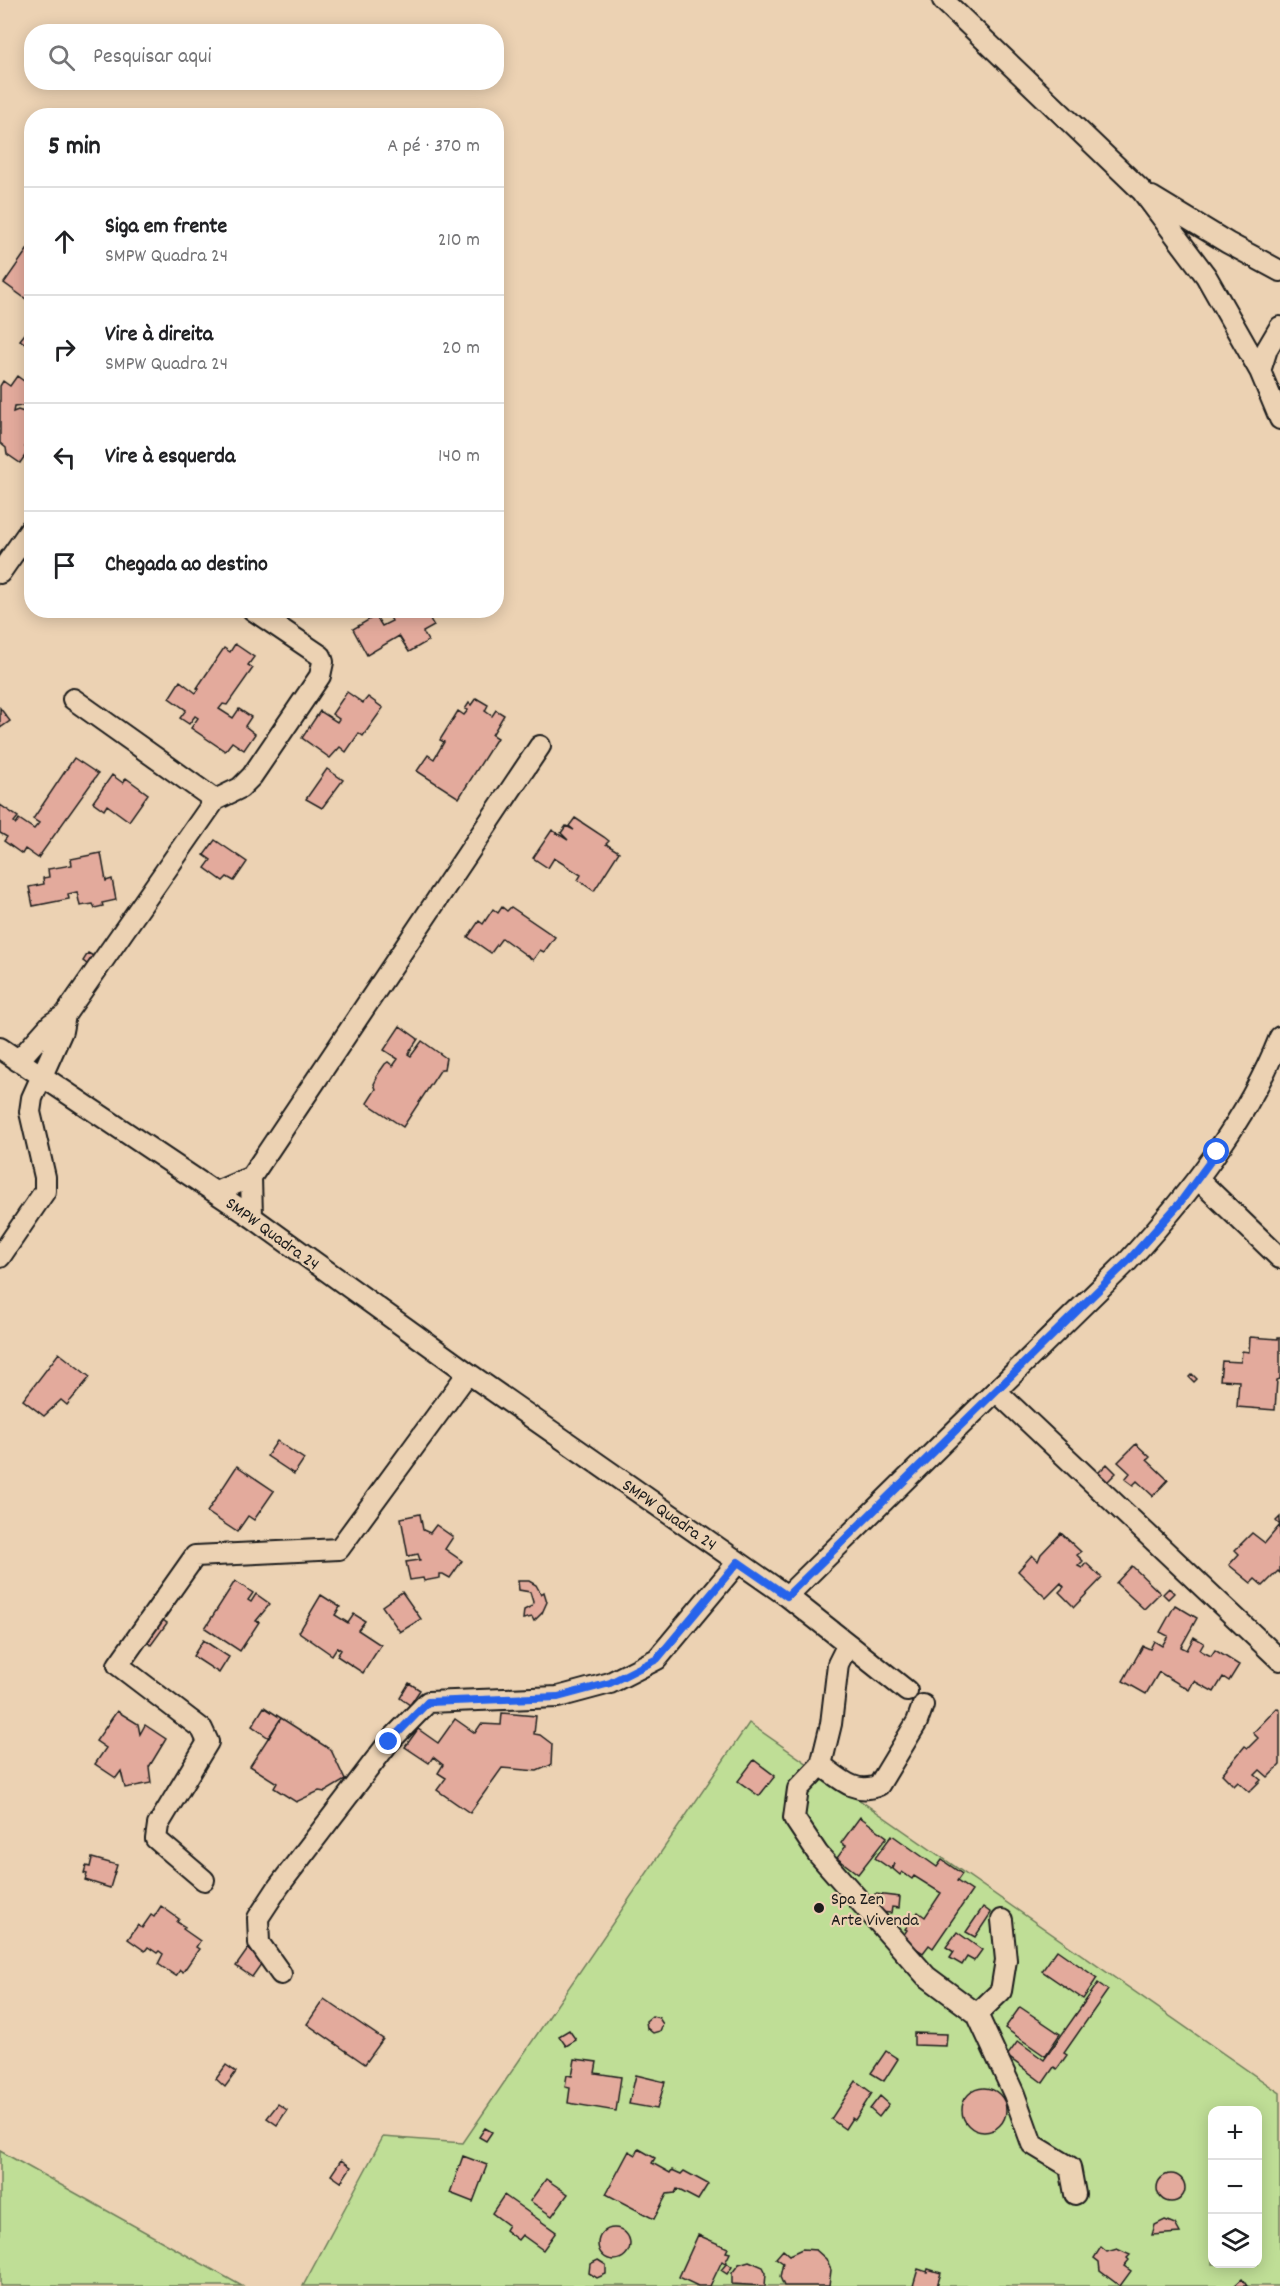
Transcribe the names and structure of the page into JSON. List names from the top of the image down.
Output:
{
  "streets": {
    "street": ["SMPW Quadra 24"]
  },
  "places": ["Spa Zen Arte Vivenda"],
  "page": {
    "search": "Pesquisar aqui",
    "heading": ["5 min", "A pé · 370 m"],
    "list": [
      ["Siga em frente", "SMPW Quadra 24", "210 m"],
      ["Vire à direita", "SMPW Quadra 24", "20 m"],
      ["Vire à esquerda", "140 m"],
      "Chegada ao destino"
    ],
    "map_buttons": ["+", "−"]
  }
}
